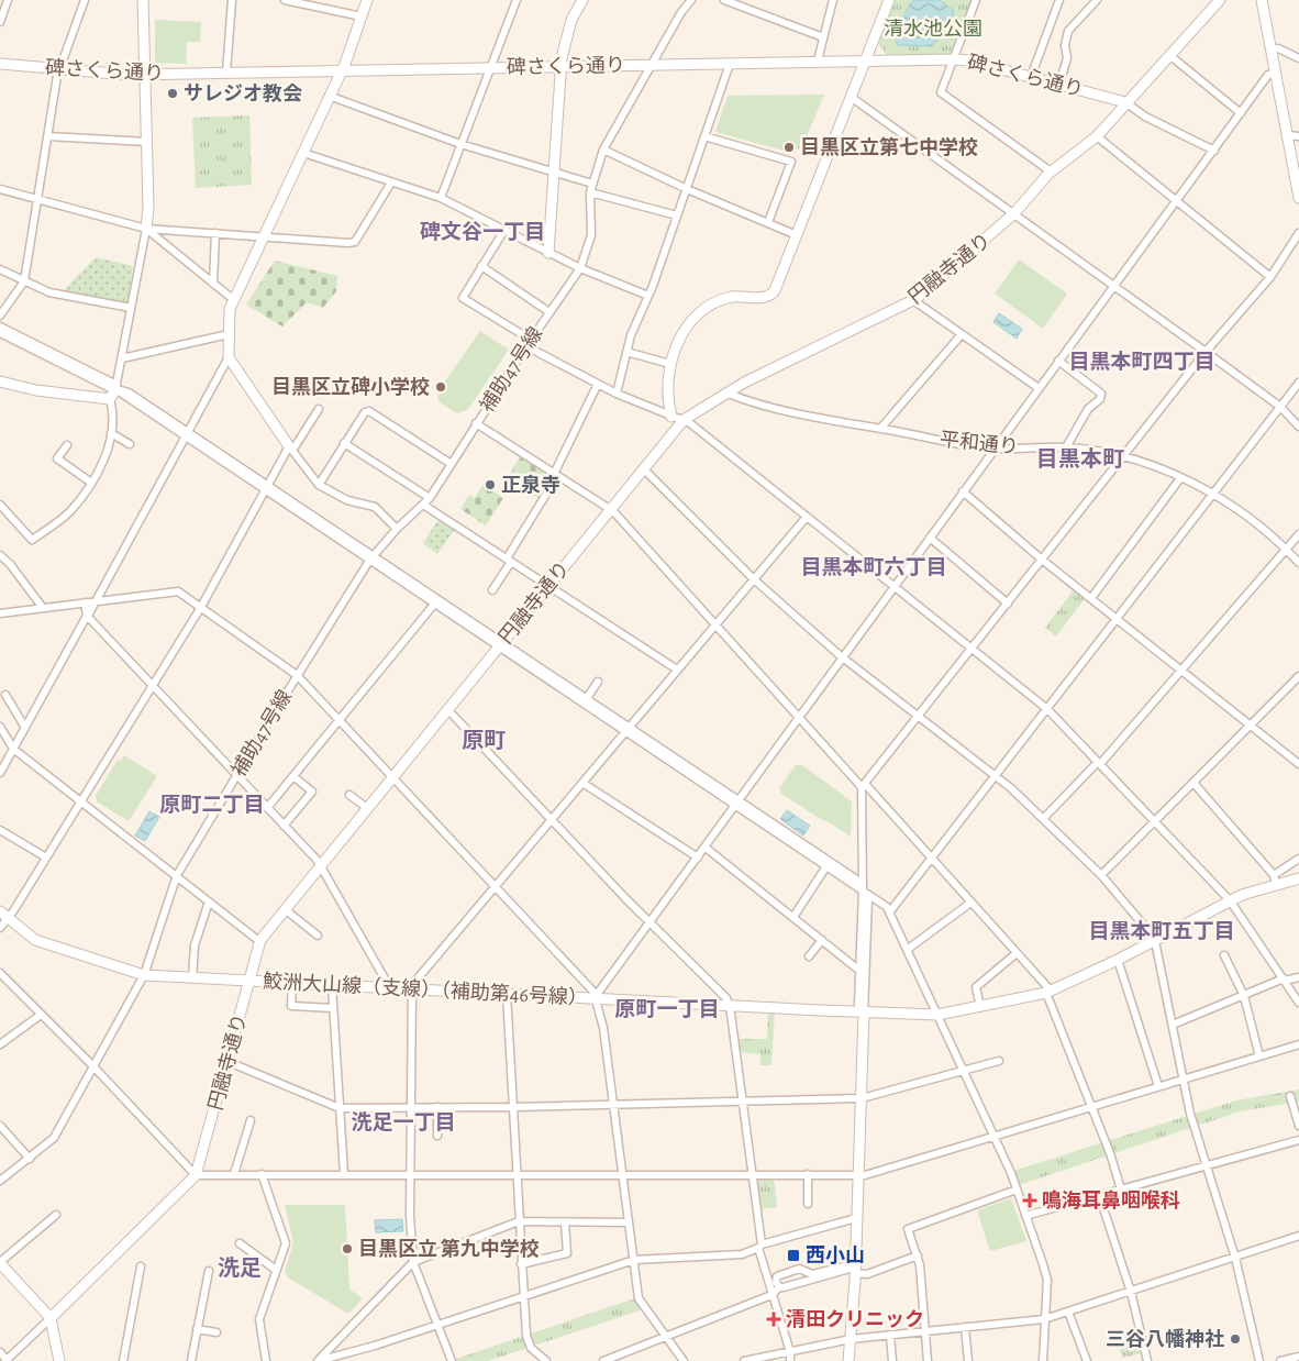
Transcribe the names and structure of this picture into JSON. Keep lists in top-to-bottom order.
{
  "streets": {
    "street": [
      "碑さくら通り",
      "円融寺通り",
      "補助47号線",
      "平和通り",
      "鮫洲大山線（支線）（補助第46号線）"
    ]
  },
  "crossings": [
    ["碑さくら通り", "円融寺通り"],
    ["碑さくら通り", "補助47号線"],
    ["円融寺通り", "平和通り"],
    ["円融寺通り", "鮫洲大山線（支線）（補助第46号線）"],
    ["補助47号線", "鮫洲大山線（支線）（補助第46号線）"]
  ],
  "districts": [
    "碑文谷一丁目",
    "目黒本町四丁目",
    "目黒本町",
    "目黒本町六丁目",
    "原町",
    "原町二丁目",
    "目黒本町五丁目",
    "原町一丁目",
    "洗足一丁目",
    "洗足"
  ],
  "parks": ["清水池公園"],
  "places": {
    "other": [
      "サレジオ教会",
      "目黒区立第七中学校",
      "目黒区立碑小学校",
      "正泉寺",
      "目黒区立 第九中学校",
      "三谷八幡神社"
    ],
    "health": ["鳴海耳鼻咽喉科", "清田クリニック"],
    "transit": ["西小山"]
  }
}
